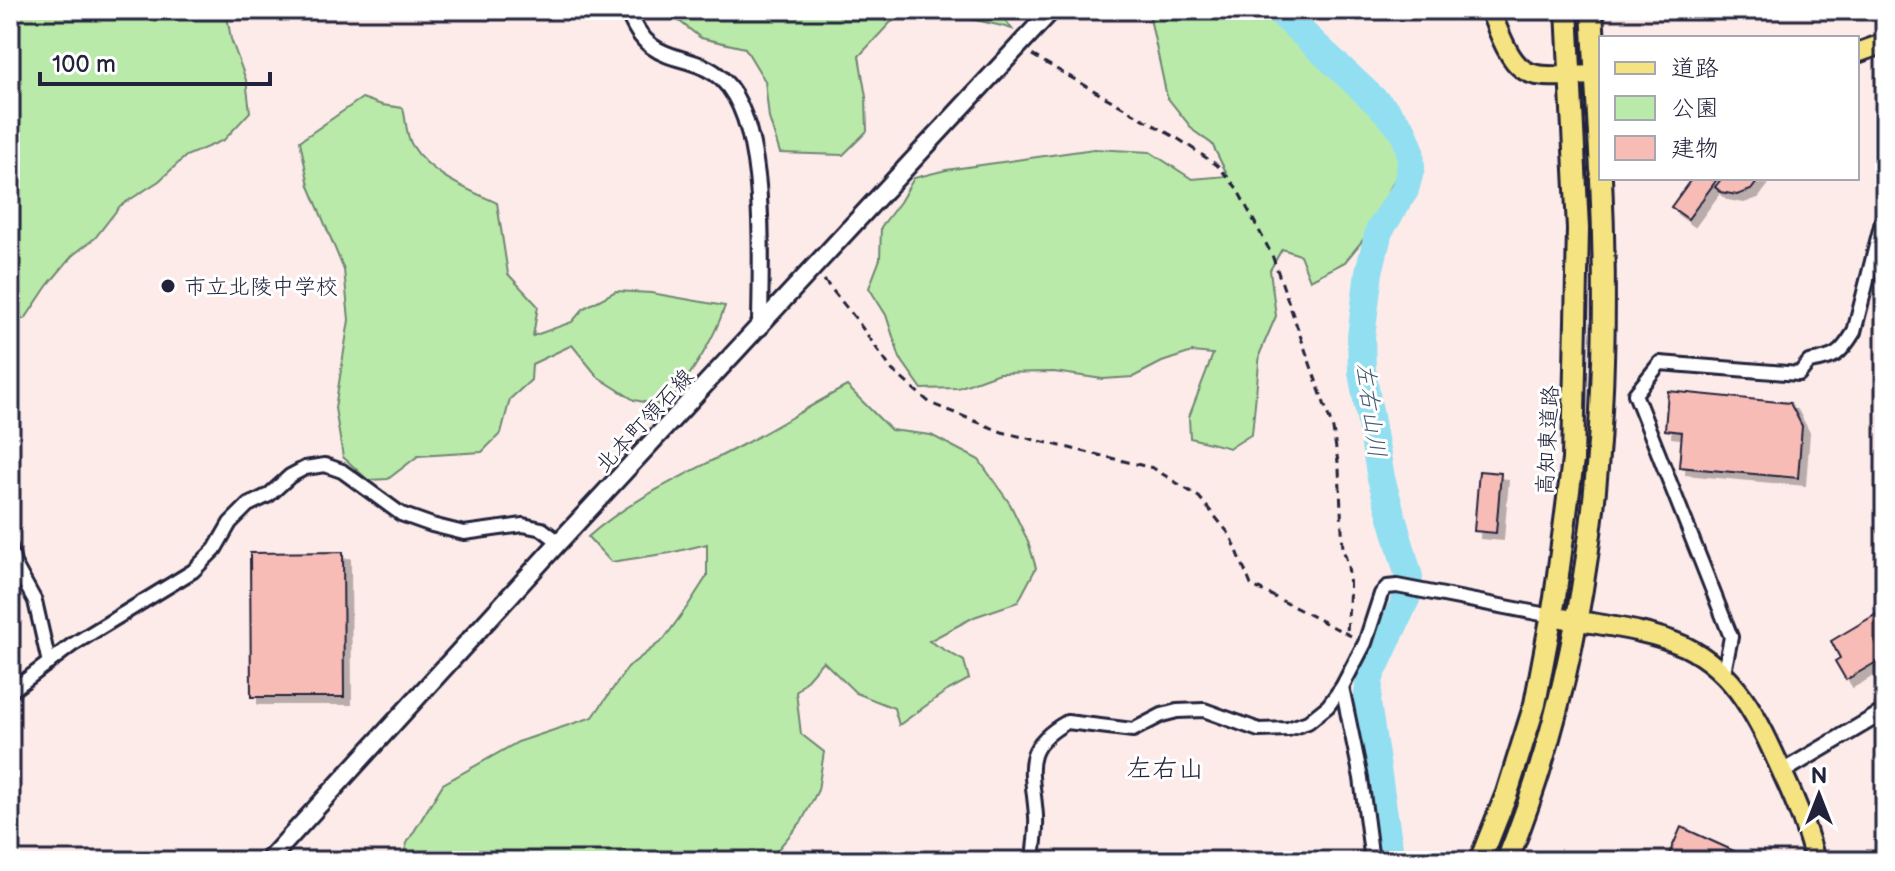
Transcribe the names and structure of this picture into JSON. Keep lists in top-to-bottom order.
{
  "streets": {
    "highway": ["高知東道路"],
    "main road": ["北本町領石線"]
  },
  "districts": ["左右山"],
  "water": ["左右山川"],
  "places": ["市立北陵中学校"],
  "legend": ["道路", "公園", "建物"],
  "scale_bar": "100 m",
  "north": "top"
}
